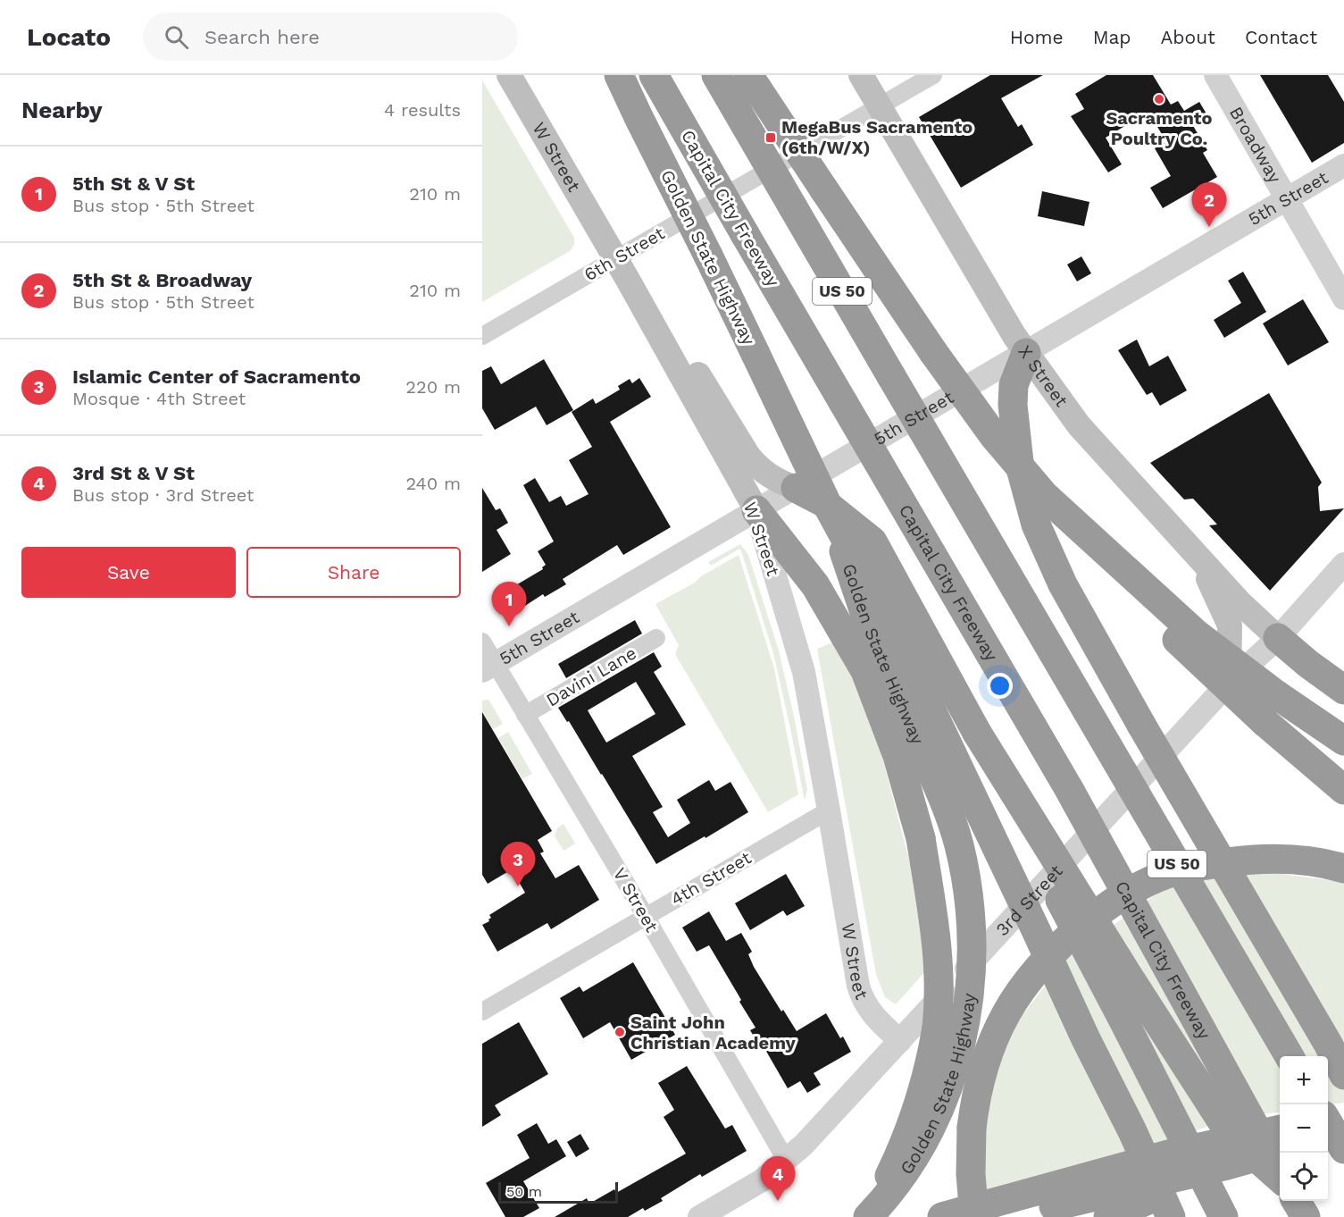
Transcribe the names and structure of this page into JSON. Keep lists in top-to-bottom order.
{
  "streets": {
    "highway": ["Capital City Freeway", "Golden State Highway", "US 50"],
    "main road": ["W Street", "X Street"],
    "street": [
      "Broadway",
      "5th Street",
      "6th Street",
      "Davini Lane",
      "4th Street",
      "V Street",
      "3rd Street"
    ]
  },
  "crossings": [
    ["Broadway", "5th Street"],
    ["W Street", "5th Street"],
    ["W Street", "6th Street"],
    ["W Street", "4th Street"],
    ["W Street", "3rd Street"],
    ["5th Street", "X Street"],
    ["5th Street", "V Street"],
    ["6th Street", "X Street"],
    ["X Street", "3rd Street"],
    ["Davini Lane", "V Street"],
    ["4th Street", "V Street"],
    ["V Street", "3rd Street"]
  ],
  "places": {
    "other": ["Sacramento Poultry Co.", "Saint John Christian Academy"],
    "transit": ["MegaBus Sacramento (6th/W/X)"]
  },
  "scale_bar": "50 m",
  "page": {
    "header": "Locato",
    "search": "Search here",
    "nav": [
      "Home",
      "Map",
      "About",
      "Contact"
    ],
    "heading": ["Nearby", "4 results"],
    "list": [
      {
        "mark": "1",
        "name": "5th St & V St",
        "note": "Bus stop · 5th Street",
        "value": "210 m"
      },
      {
        "mark": "2",
        "name": "5th St & Broadway",
        "note": "Bus stop · 5th Street",
        "value": "210 m"
      },
      {
        "mark": "3",
        "name": "Islamic Center of Sacramento",
        "note": "Mosque · 4th Street",
        "value": "220 m"
      },
      {
        "mark": "4",
        "name": "3rd St & V St",
        "note": "Bus stop · 3rd Street",
        "value": "240 m"
      }
    ],
    "pins": [
      "2",
      "1",
      "3",
      "4"
    ],
    "buttons": ["Save", "Share"],
    "map_buttons": ["+", "−"],
    "scale": "50 m"
  }
}
